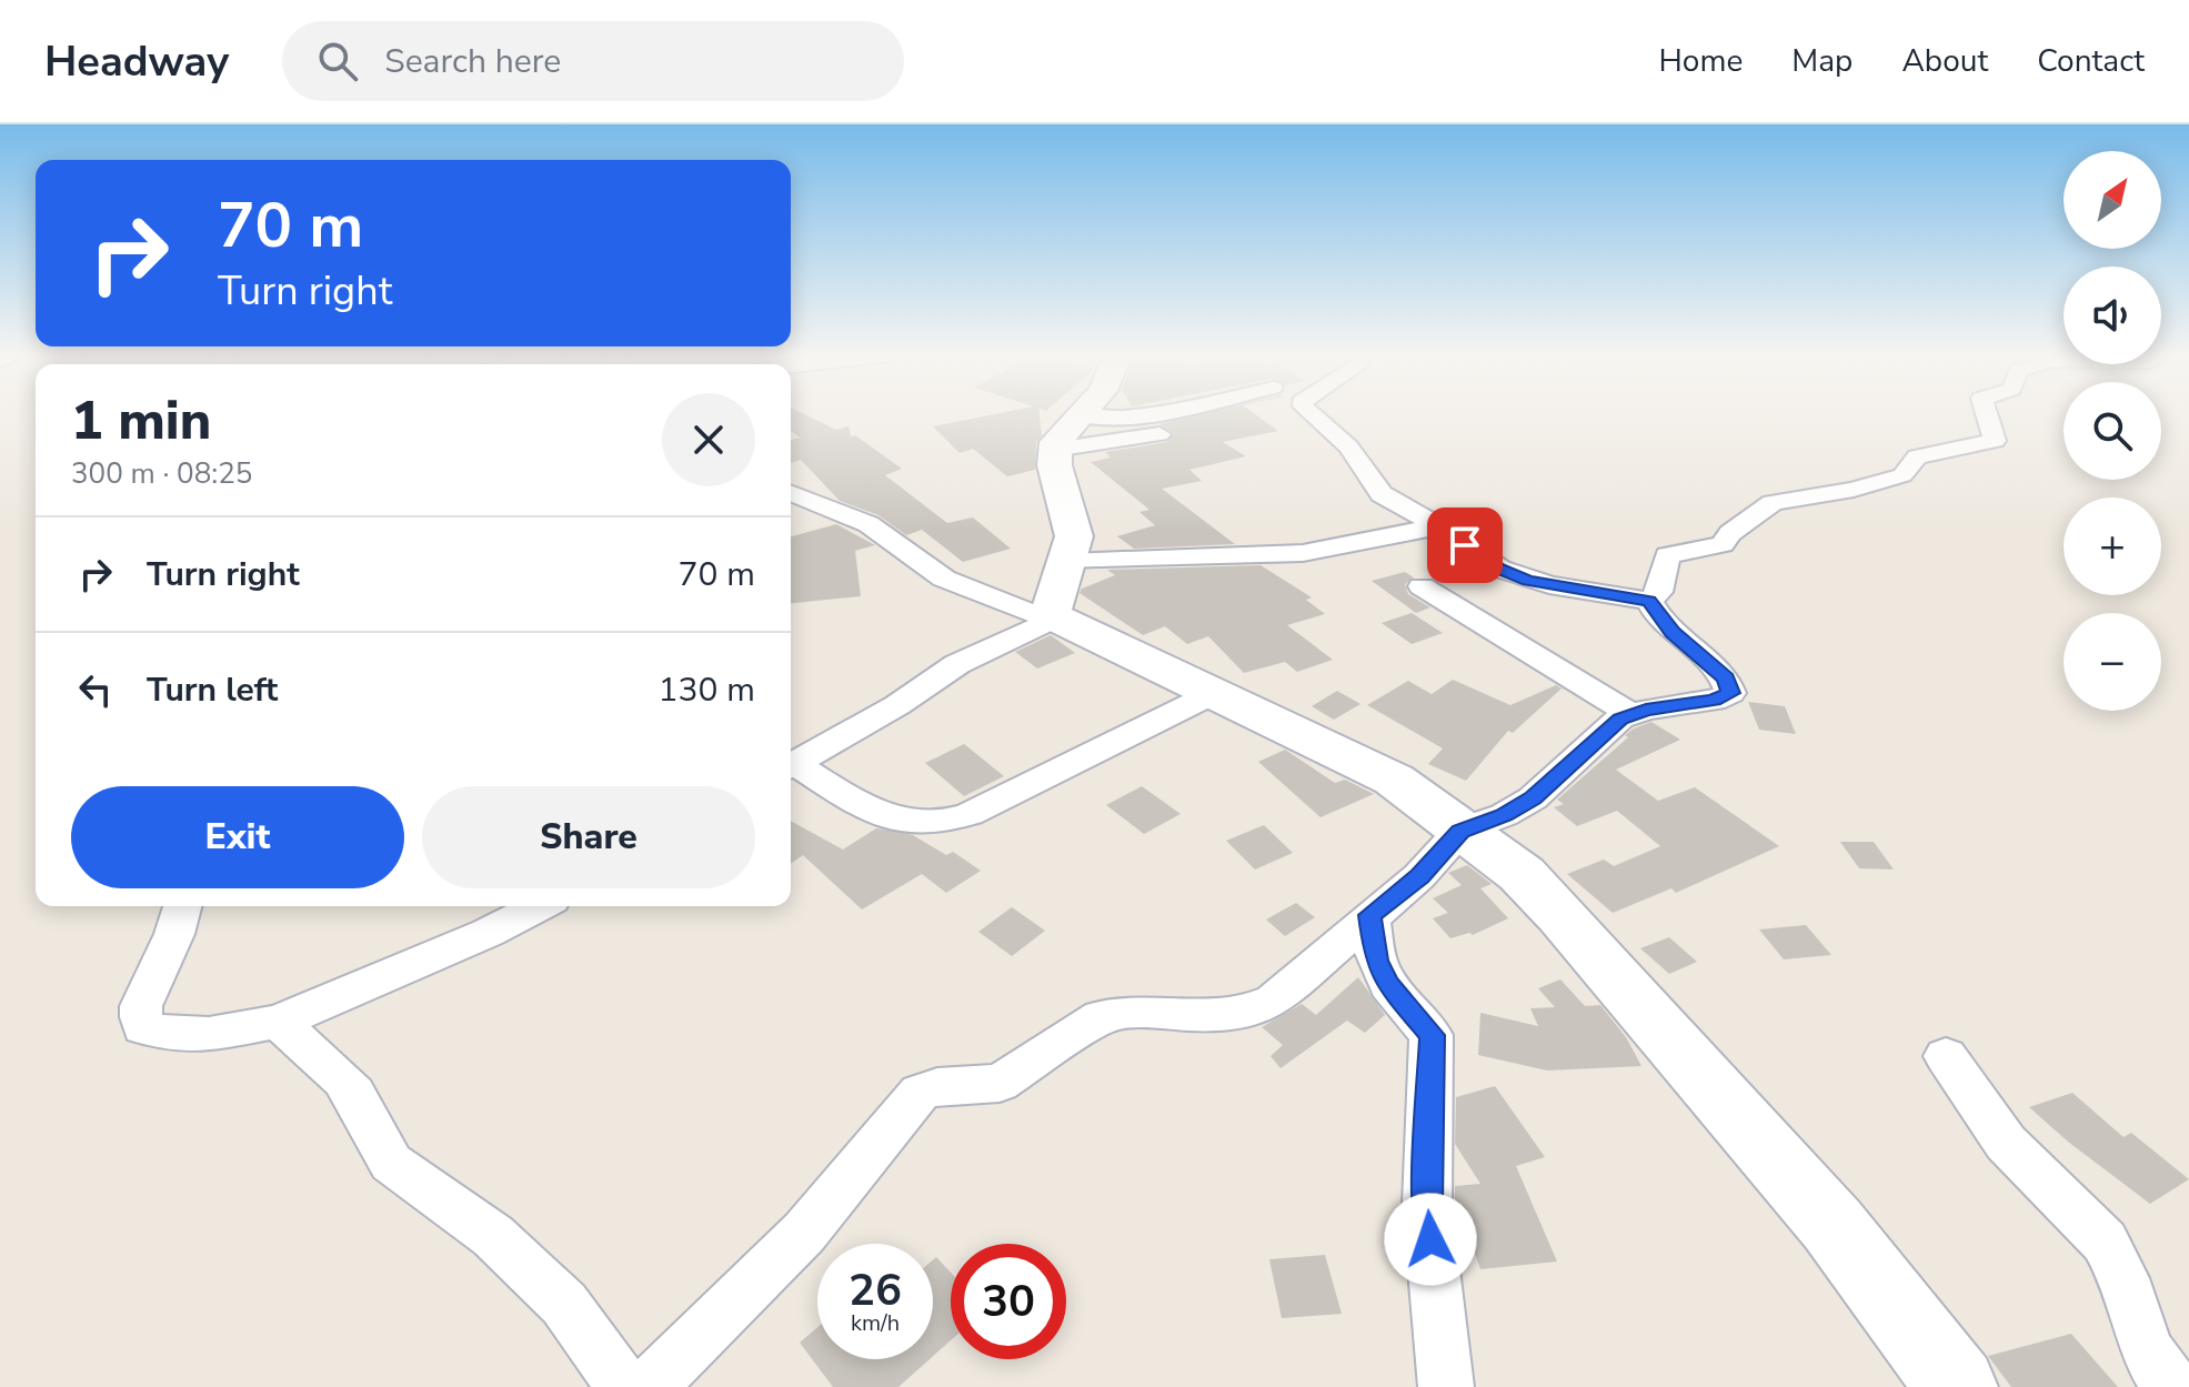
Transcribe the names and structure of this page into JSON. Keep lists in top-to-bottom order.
{
  "north": "top right",
  "page": {
    "header": "Headway",
    "search": "Search here",
    "nav": [
      "Home",
      "Map",
      "About",
      "Contact"
    ],
    "map_buttons": ["+", "−"],
    "turn": ["70 m", "Turn right"],
    "heading": ["1 min", "300 m · 08:25"],
    "list": [
      {
        "name": "Turn right",
        "value": "70 m"
      },
      {
        "name": "Turn left",
        "value": "130 m"
      }
    ],
    "buttons": ["Exit", "Share"],
    "speed": "26 km/h",
    "limit": "30"
  }
}
